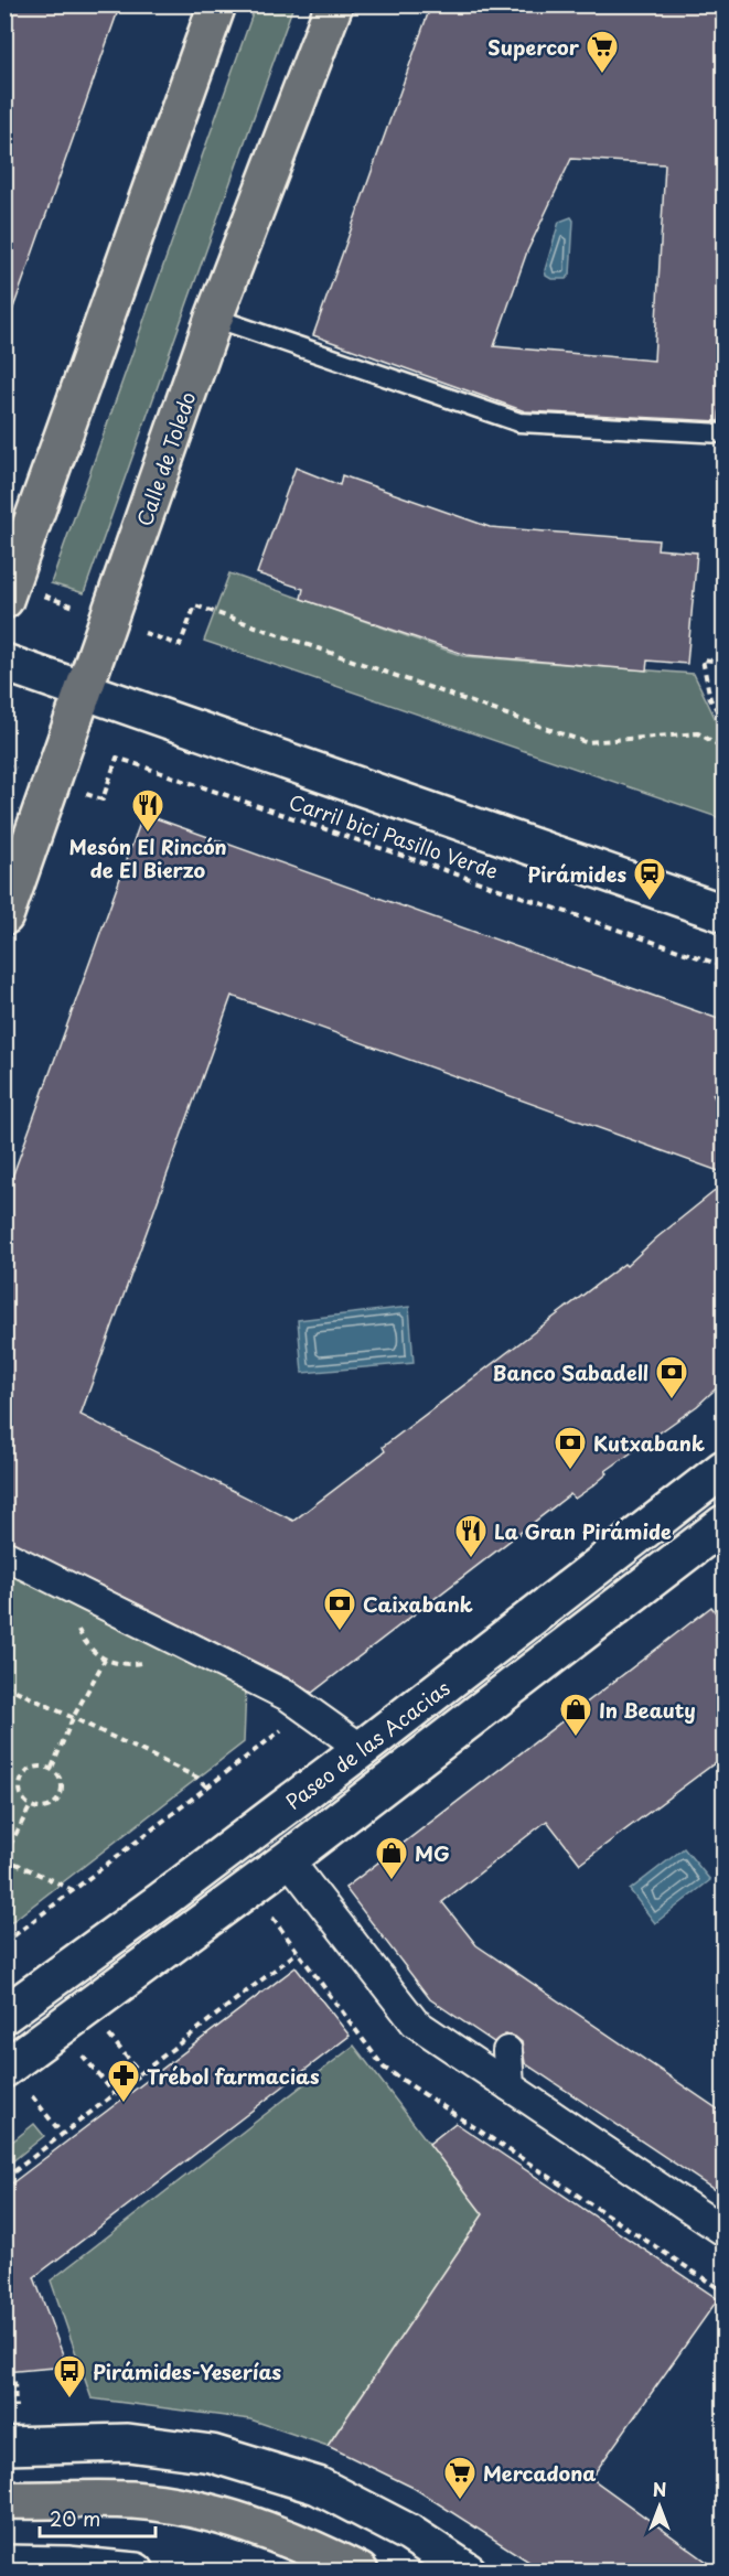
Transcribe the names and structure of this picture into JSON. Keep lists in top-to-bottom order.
{
  "streets": {
    "main road": ["Calle de Toledo", "Paseo de las Acacias"],
    "path": ["Carril bici Pasillo Verde"]
  },
  "places": {
    "supermarket": ["Supercor", "Mercadona"],
    "restaurant": ["Mesón El Rincón de El Bierzo", "La Gran Pirámide"],
    "station": ["Pirámides"],
    "bank": ["Banco Sabadell", "Kutxabank", "Caixabank"],
    "shop": ["In Beauty", "MG"],
    "pharmacy": ["Trébol farmacias"],
    "bus stop": ["Pirámides-Yeserías"]
  },
  "scale_bar": "20 m",
  "north": "top"
}
